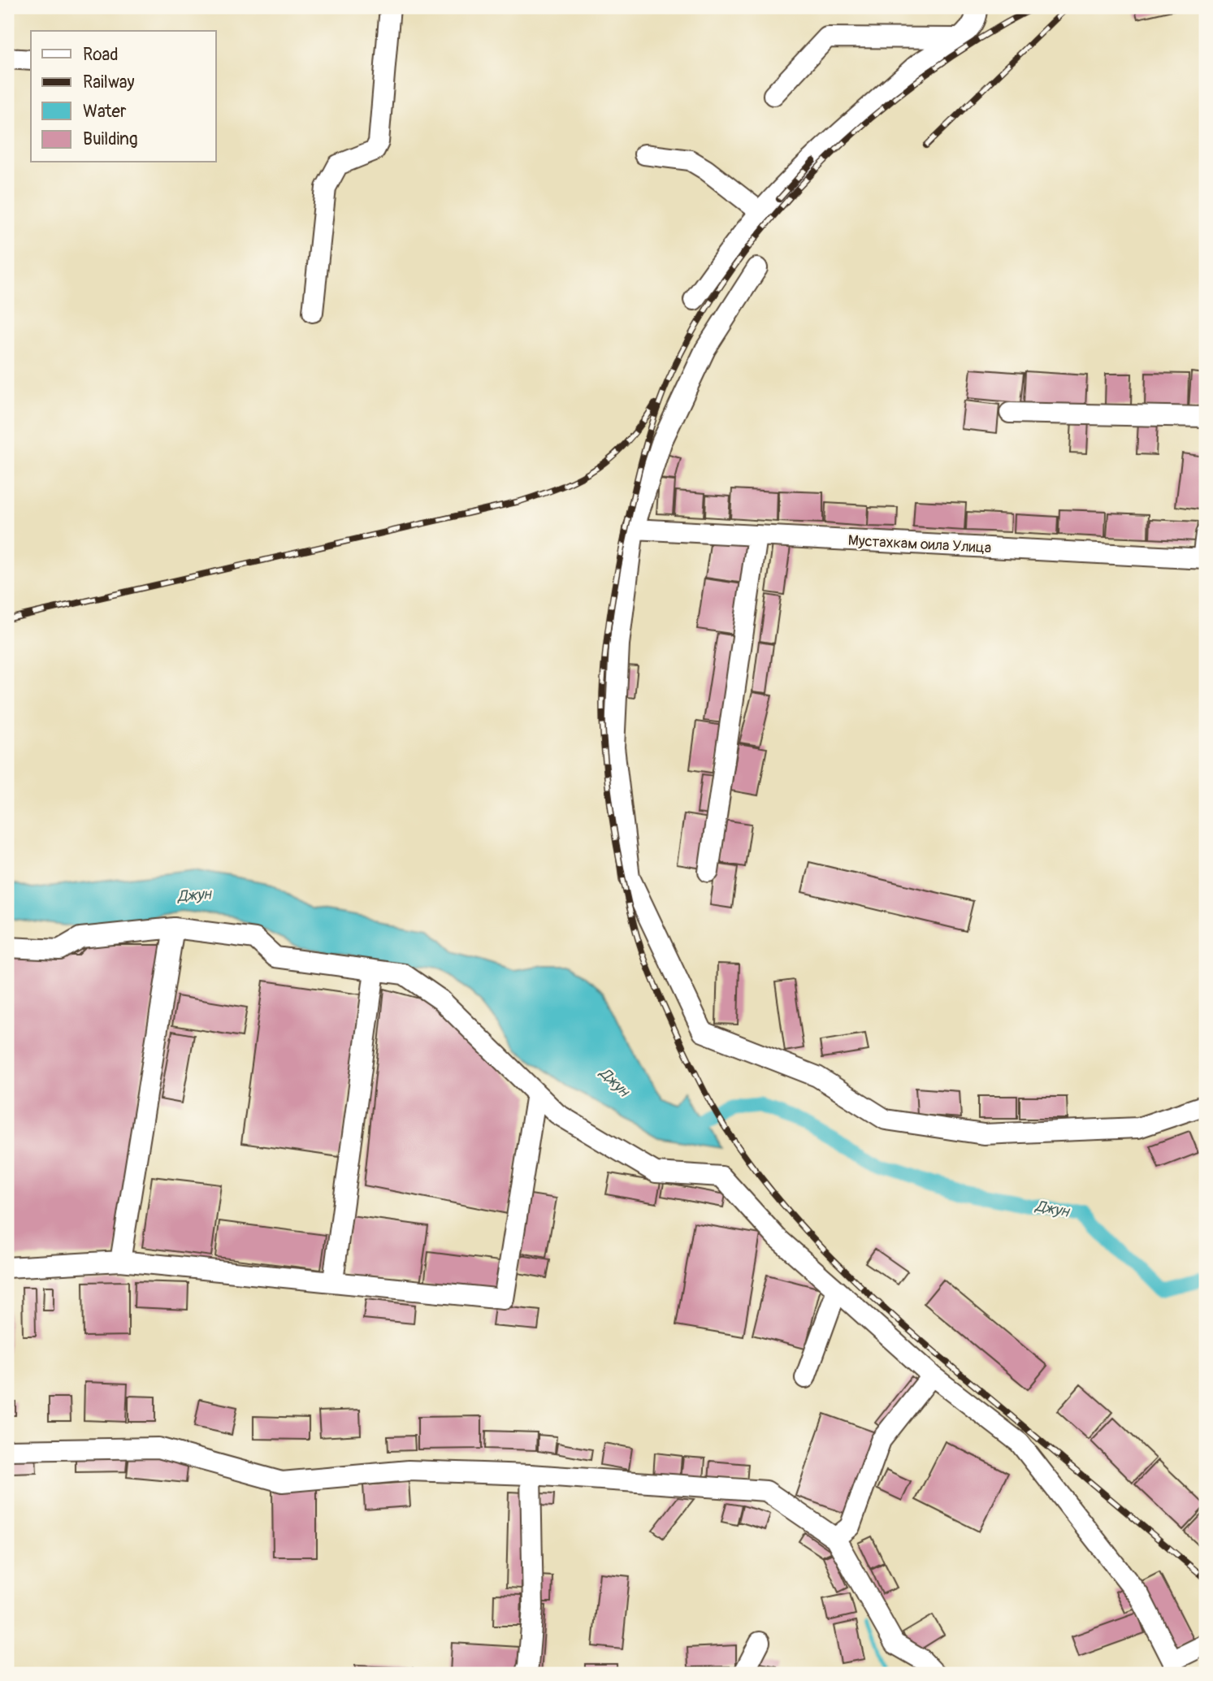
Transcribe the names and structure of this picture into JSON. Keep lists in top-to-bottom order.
{
  "streets": {
    "street": ["Мустахкам оила Улица"]
  },
  "water": ["Джун"],
  "legend": [
    "Road",
    "Railway",
    "Water",
    "Building"
  ]
}
